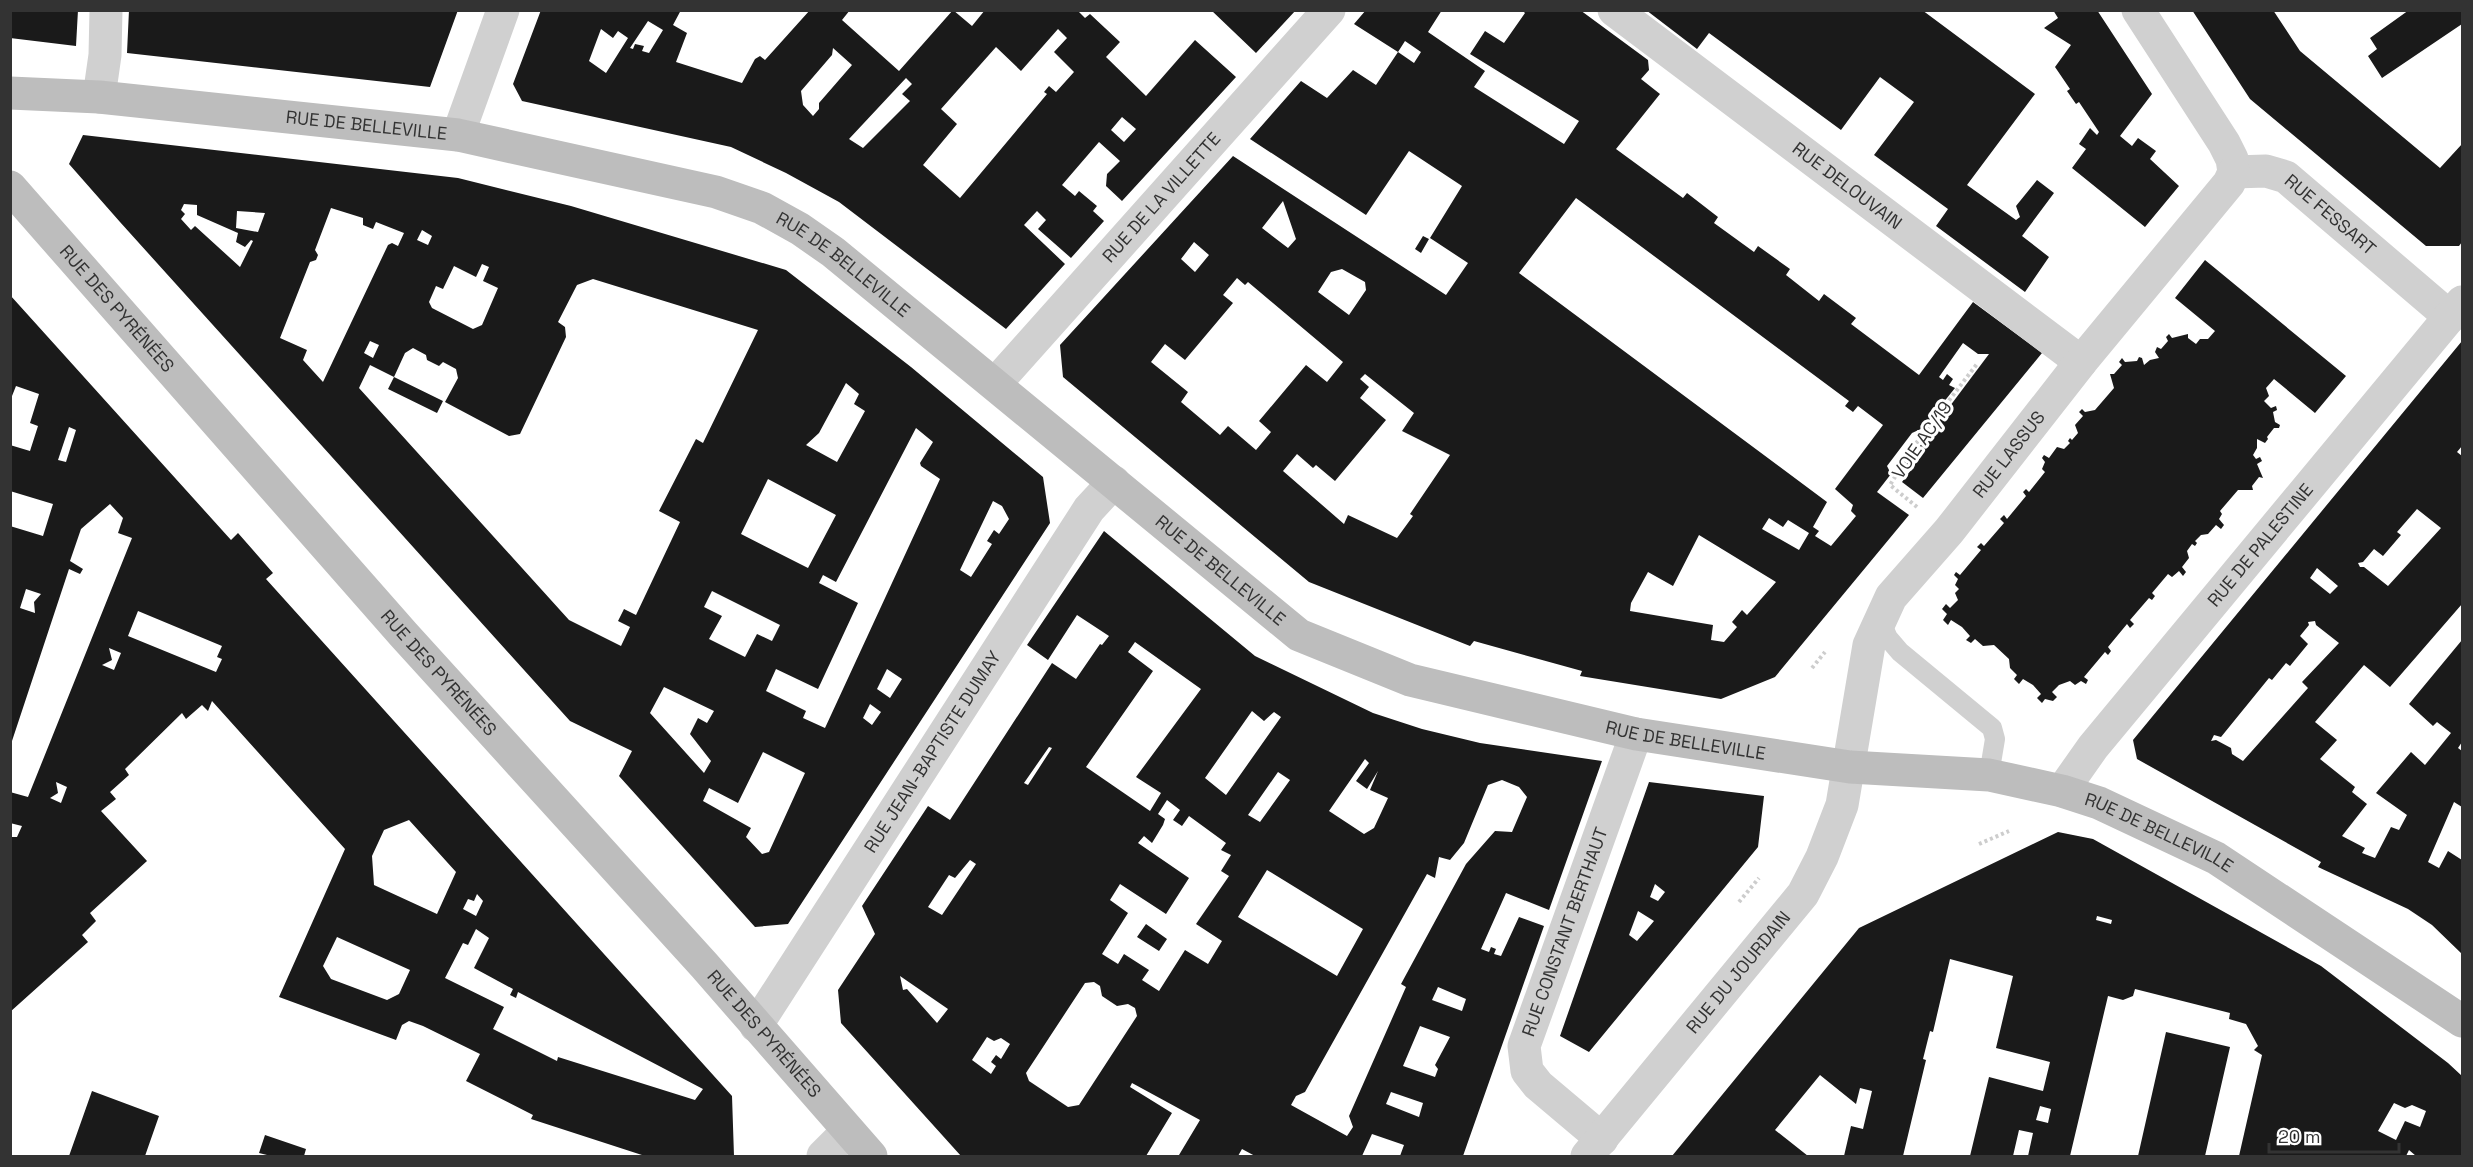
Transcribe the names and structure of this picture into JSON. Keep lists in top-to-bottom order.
{
  "streets": {
    "main road": ["RUE DE BELLEVILLE", "RUE DES PYRÉNÉES"],
    "street": [
      "RUE DELOUVAIN",
      "RUE DE LA VILLETTE",
      "RUE FESSART",
      "RUE LASSUS",
      "RUE DE PALESTINE",
      "RUE JEAN-BAPTISTE DUMAY",
      "RUE CONSTANT BERTHAUT",
      "RUE DU JOURDAIN"
    ],
    "path": ["VOIE AC/19"]
  },
  "crossings": [
    ["RUE DE BELLEVILLE", "RUE DE LA VILLETTE"],
    ["RUE DE BELLEVILLE", "RUE LASSUS"],
    ["RUE DE BELLEVILLE", "RUE DE PALESTINE"],
    ["RUE DE BELLEVILLE", "RUE JEAN-BAPTISTE DUMAY"],
    ["RUE DE BELLEVILLE", "RUE CONSTANT BERTHAUT"],
    ["RUE DE BELLEVILLE", "RUE DU JOURDAIN"],
    ["RUE DELOUVAIN", "RUE LASSUS"],
    ["RUE FESSART", "RUE LASSUS"],
    ["RUE FESSART", "RUE DE PALESTINE"],
    ["RUE DES PYRÉNÉES", "RUE JEAN-BAPTISTE DUMAY"],
    ["VOIE AC/19", "RUE LASSUS"],
    ["RUE LASSUS", "RUE DU JOURDAIN"],
    ["RUE CONSTANT BERTHAUT", "RUE DU JOURDAIN"]
  ],
  "scale_bar": "20 m"
}
